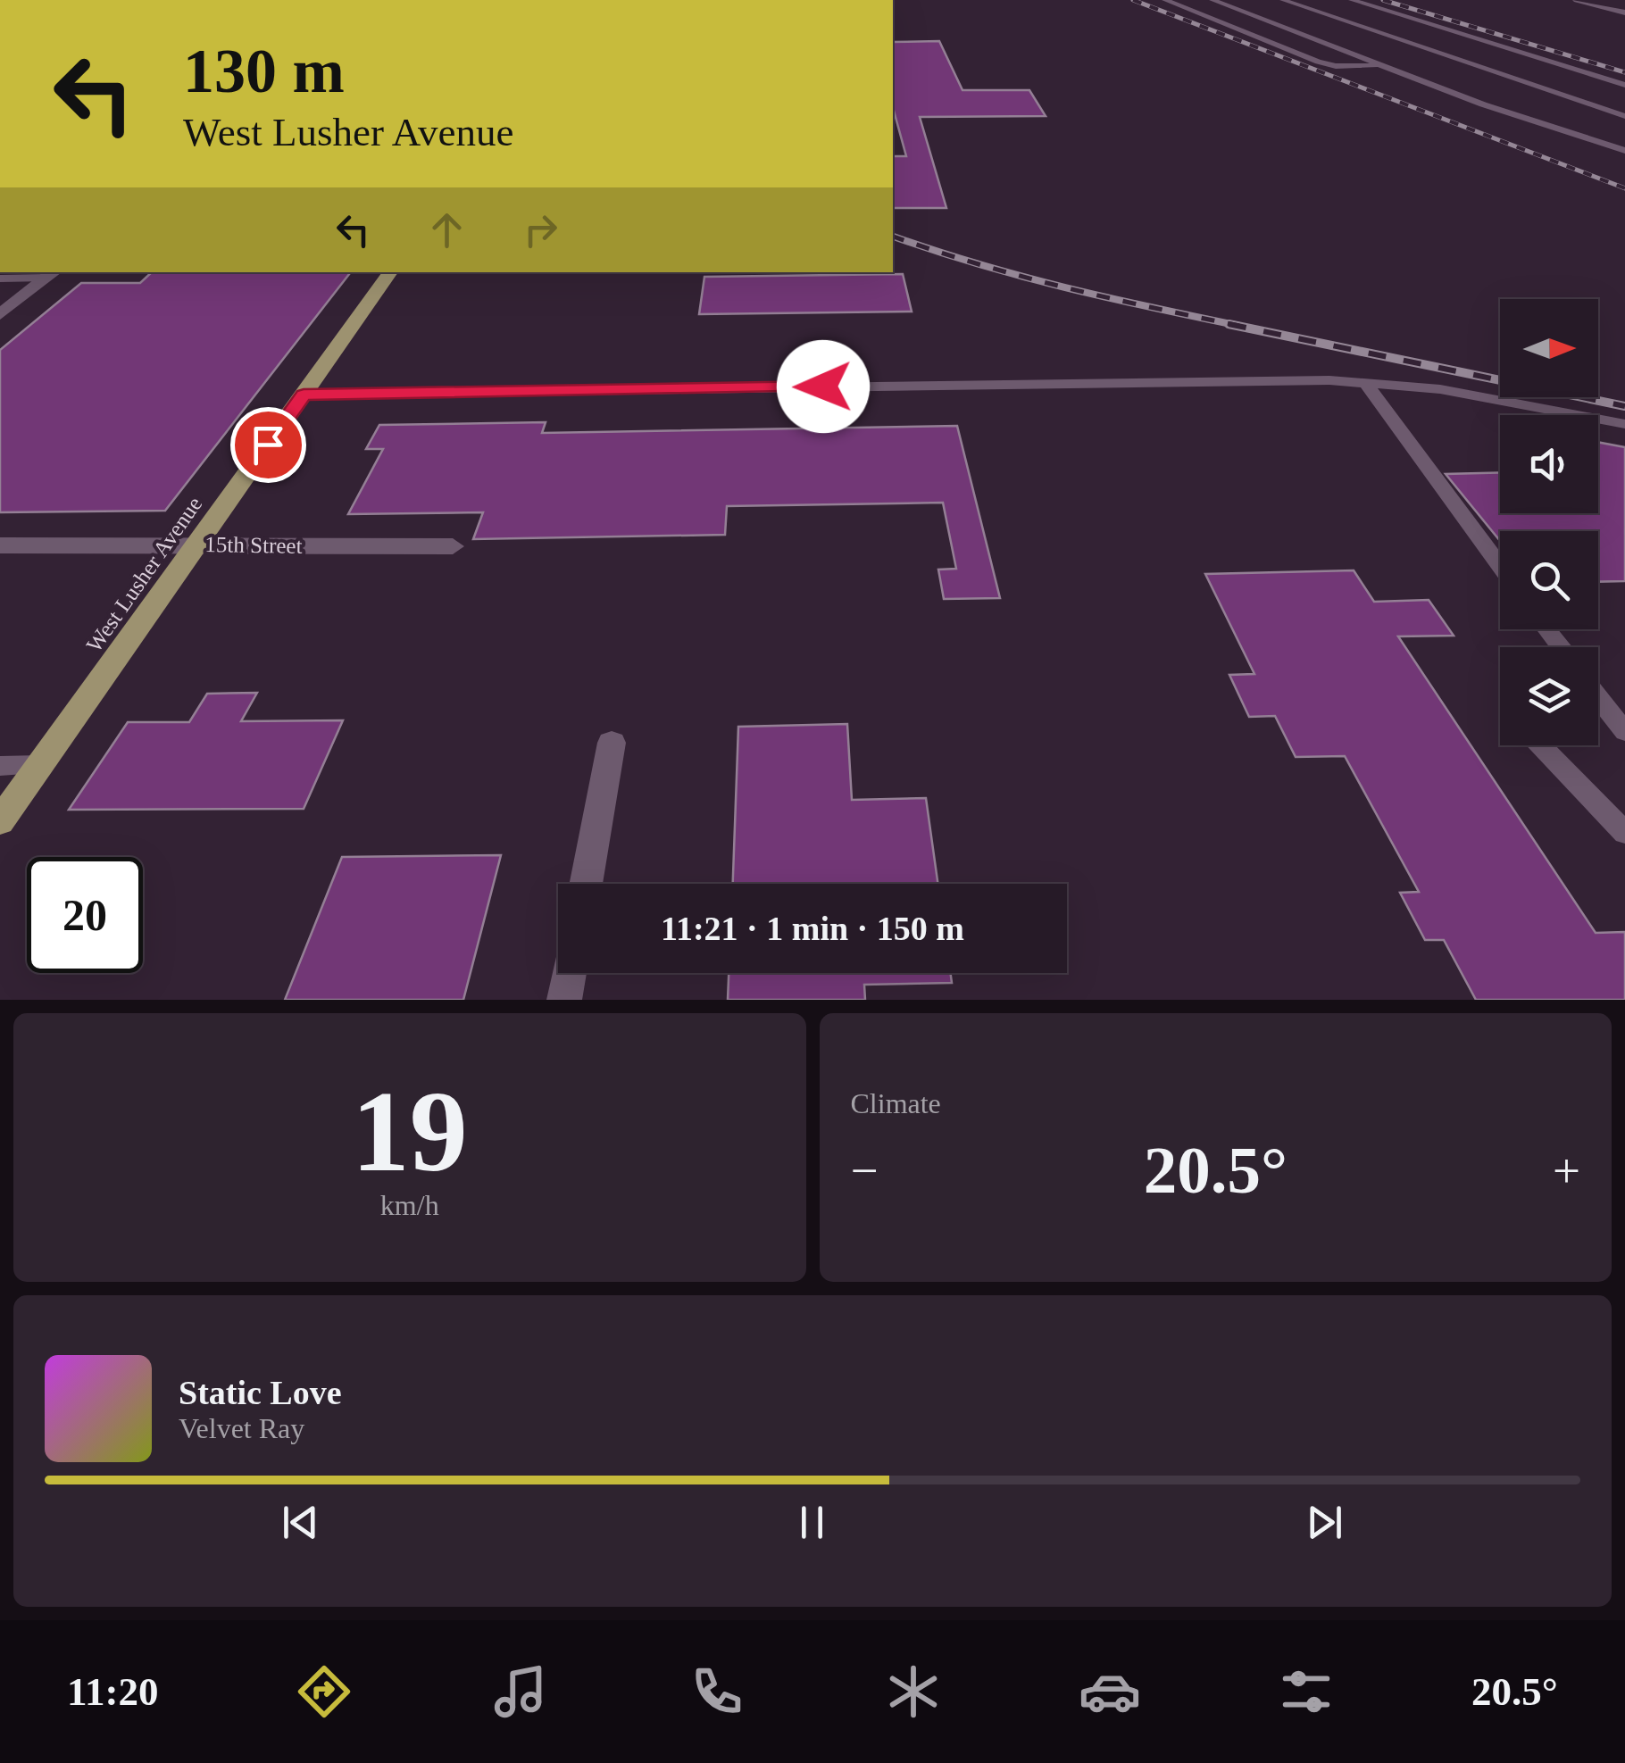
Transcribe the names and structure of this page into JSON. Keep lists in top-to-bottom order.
{
  "streets": {
    "main road": ["West Lusher Avenue"],
    "street": ["15th Street"]
  },
  "crossings": [
    ["15th Street", "West Lusher Avenue"]
  ],
  "north": "right",
  "page": {
    "turn": ["130 m", "West Lusher Avenue"],
    "limit": "20",
    "trip": "11:21 · 1 min · 150 m",
    "tile": [
      ["19", "km/h"],
      "Climate"
    ],
    "heat": ["−", "20.5°", "+"],
    "song": ["Static Love", "Velvet Ray"],
    "tabs": ["11:20", "20.5°"]
  }
}
